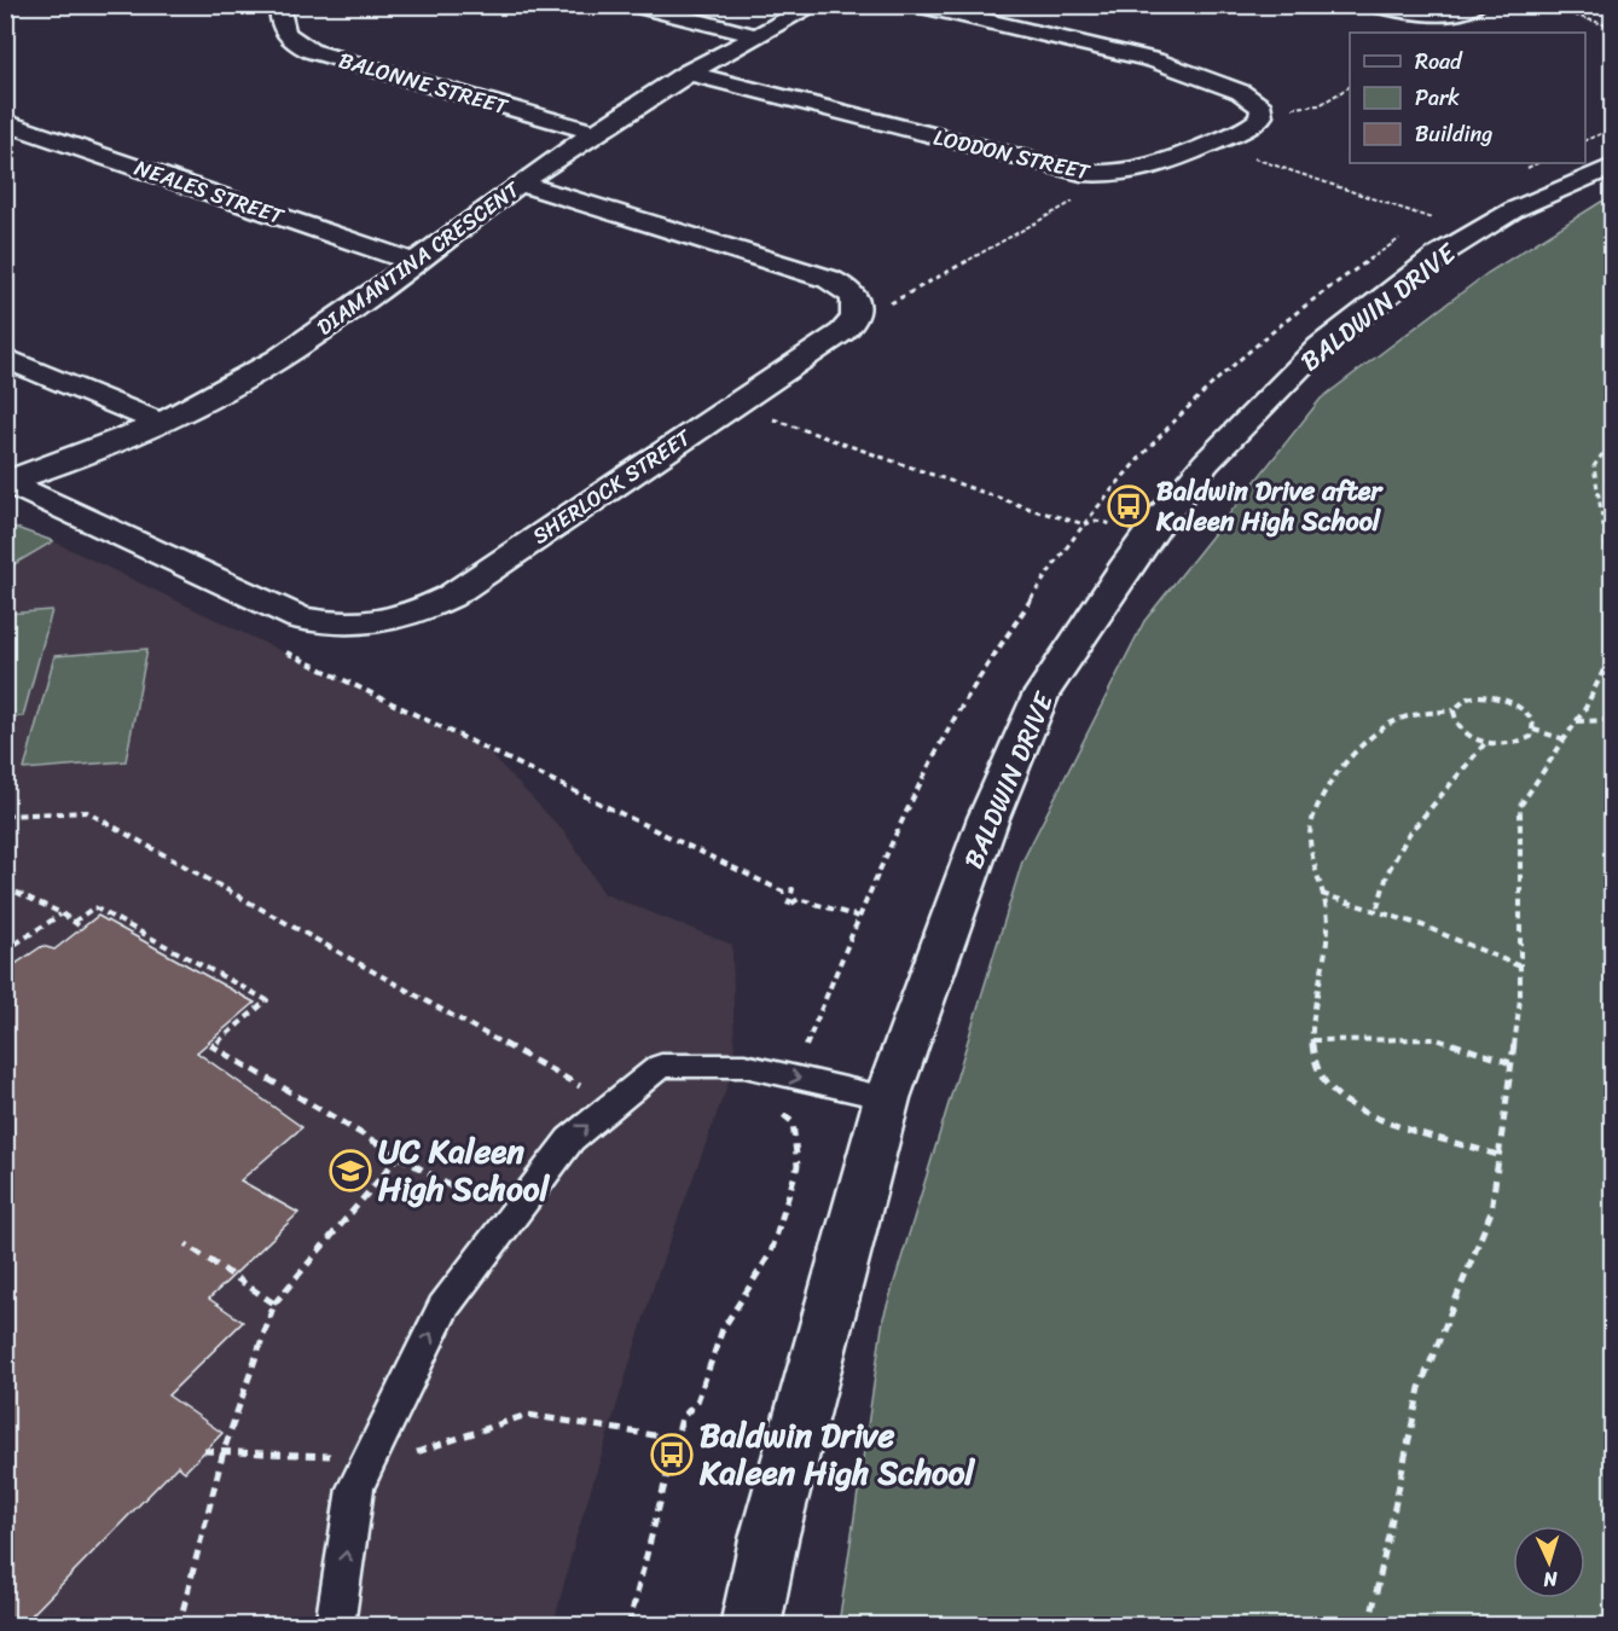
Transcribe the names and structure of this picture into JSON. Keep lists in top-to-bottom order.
{
  "streets": {
    "street": [
      "BALONNE STREET",
      "LODDON STREET",
      "NEALES STREET",
      "DIAMANTINA CRESCENT",
      "BALDWIN DRIVE",
      "SHERLOCK STREET"
    ]
  },
  "crossings": [
    ["BALONNE STREET", "DIAMANTINA CRESCENT"],
    ["LODDON STREET", "DIAMANTINA CRESCENT"],
    ["NEALES STREET", "DIAMANTINA CRESCENT"],
    ["DIAMANTINA CRESCENT", "SHERLOCK STREET"]
  ],
  "places": {
    "bus stop": ["Baldwin Drive after Kaleen High School", "Baldwin Drive Kaleen High School"],
    "school or university": ["UC Kaleen High School"]
  },
  "legend": ["Road", "Park", "Building"],
  "north": "bottom"
}
